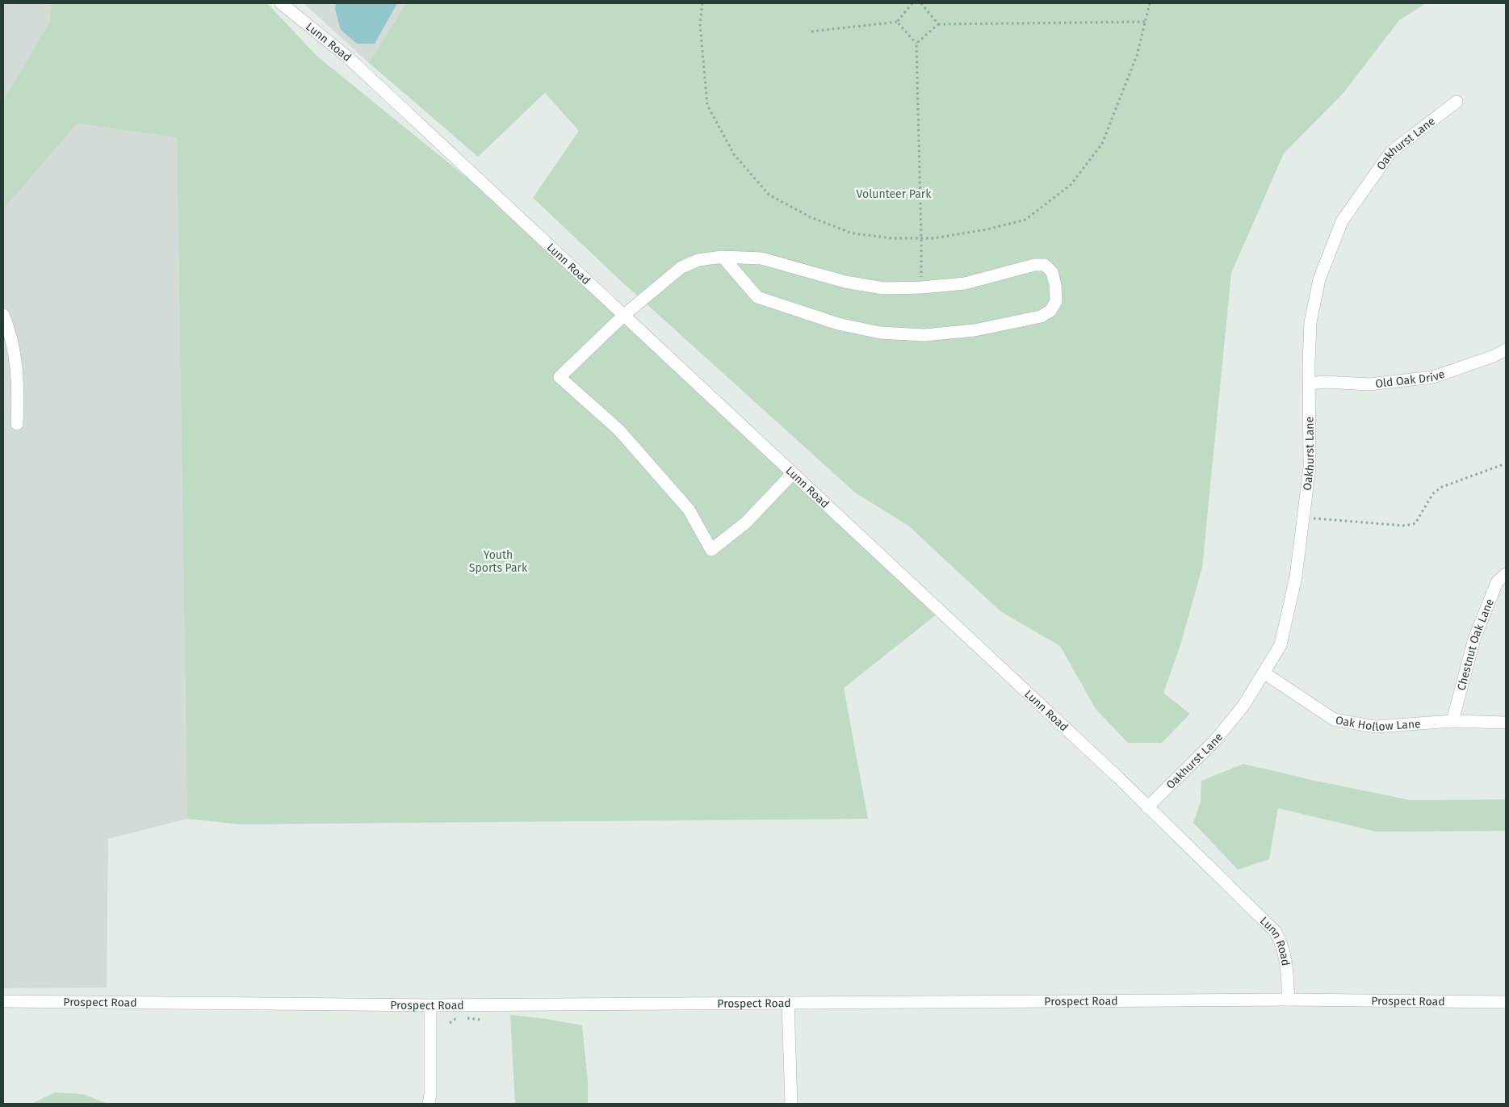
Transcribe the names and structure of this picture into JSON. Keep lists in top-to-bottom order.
{
  "streets": {
    "street": [
      "Lunn Road",
      "Oakhurst Lane",
      "Old Oak Drive",
      "Chestnut Oak Lane",
      "Oak Hollow Lane",
      "Prospect Road"
    ]
  },
  "crossings": [
    ["Lunn Road", "Oakhurst Lane"],
    ["Lunn Road", "Prospect Road"],
    ["Oakhurst Lane", "Old Oak Drive"],
    ["Oakhurst Lane", "Oak Hollow Lane"],
    ["Chestnut Oak Lane", "Oak Hollow Lane"]
  ],
  "parks": ["Volunteer Park", "Youth Sports Park"]
}
